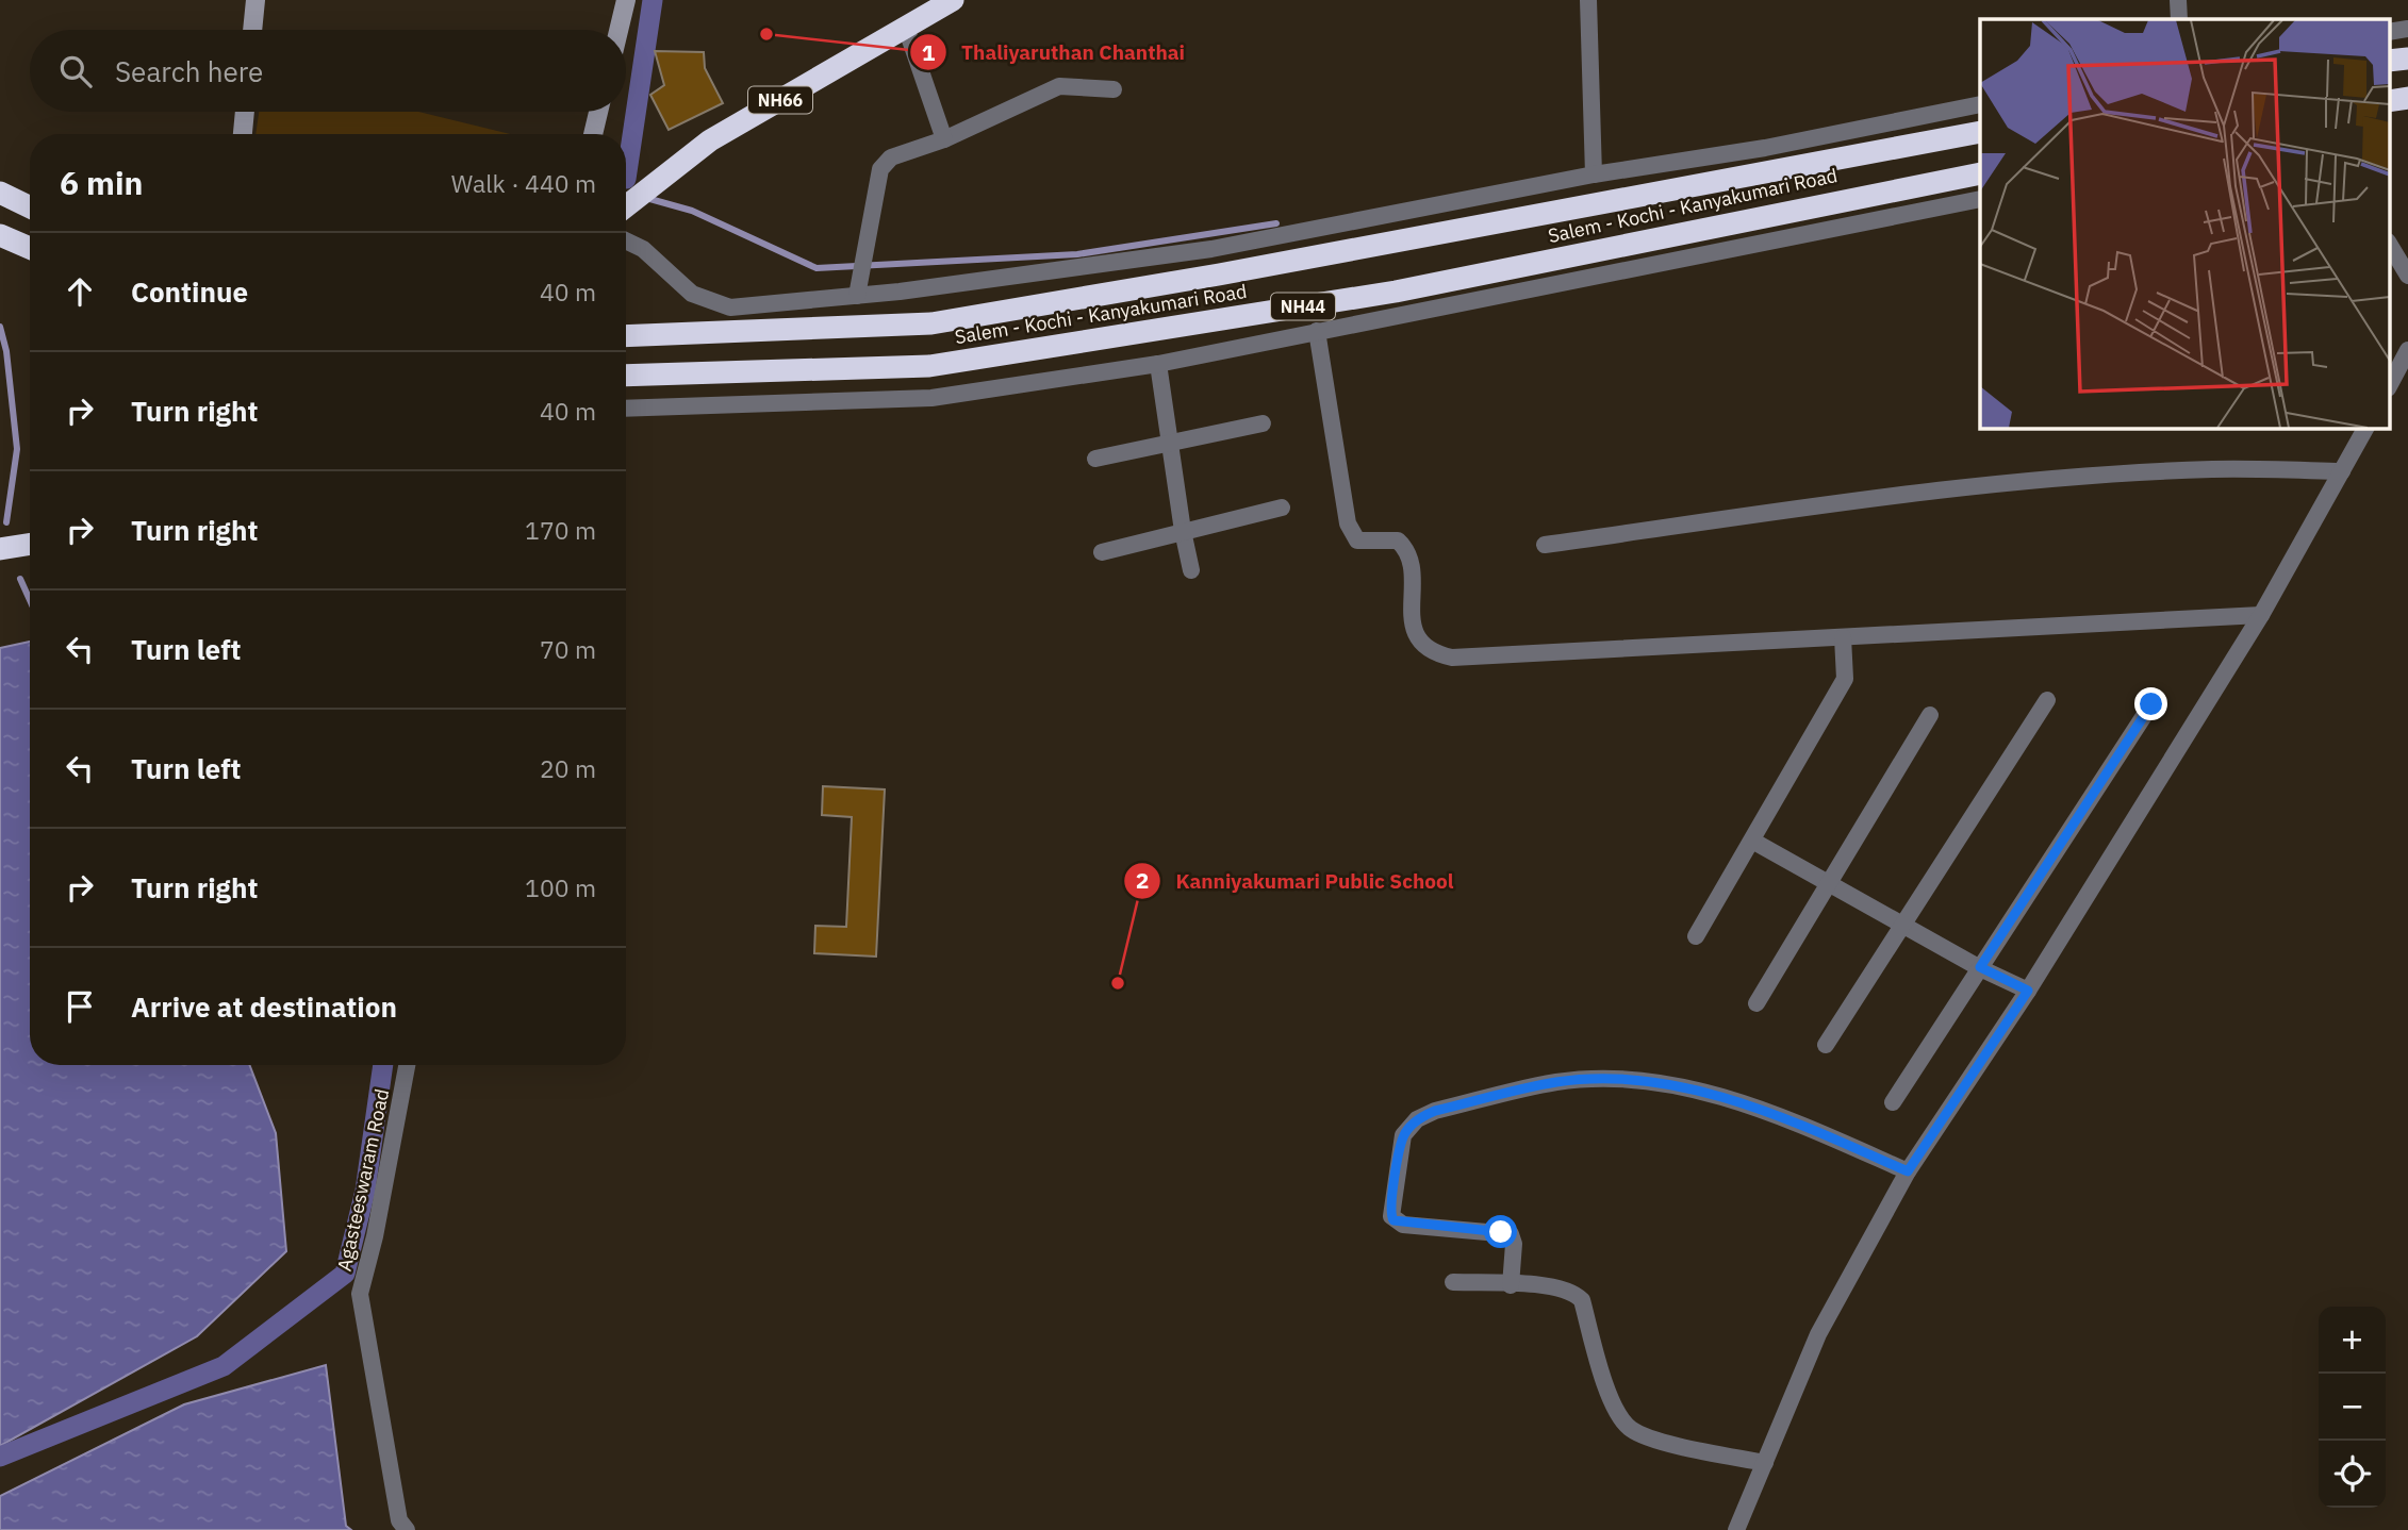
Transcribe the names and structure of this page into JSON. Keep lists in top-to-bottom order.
{
  "streets": {
    "highway": ["NH66", "Salem - Kochi - Kanyakumari Road", "NH44"],
    "street": ["Agasteeswaram Road"]
  },
  "places": ["Thaliyaruthan Chanthai", "Kanniyakumari Public School"],
  "page": {
    "search": "Search here",
    "heading": ["6 min", "Walk · 440 m"],
    "list": [
      ["Continue", "40 m"],
      ["Turn right", "40 m"],
      ["Turn right", "170 m"],
      ["Turn left", "70 m"],
      ["Turn left", "20 m"],
      ["Turn right", "100 m"],
      "Arrive at destination"
    ],
    "map_buttons": ["+", "−"]
  }
}
